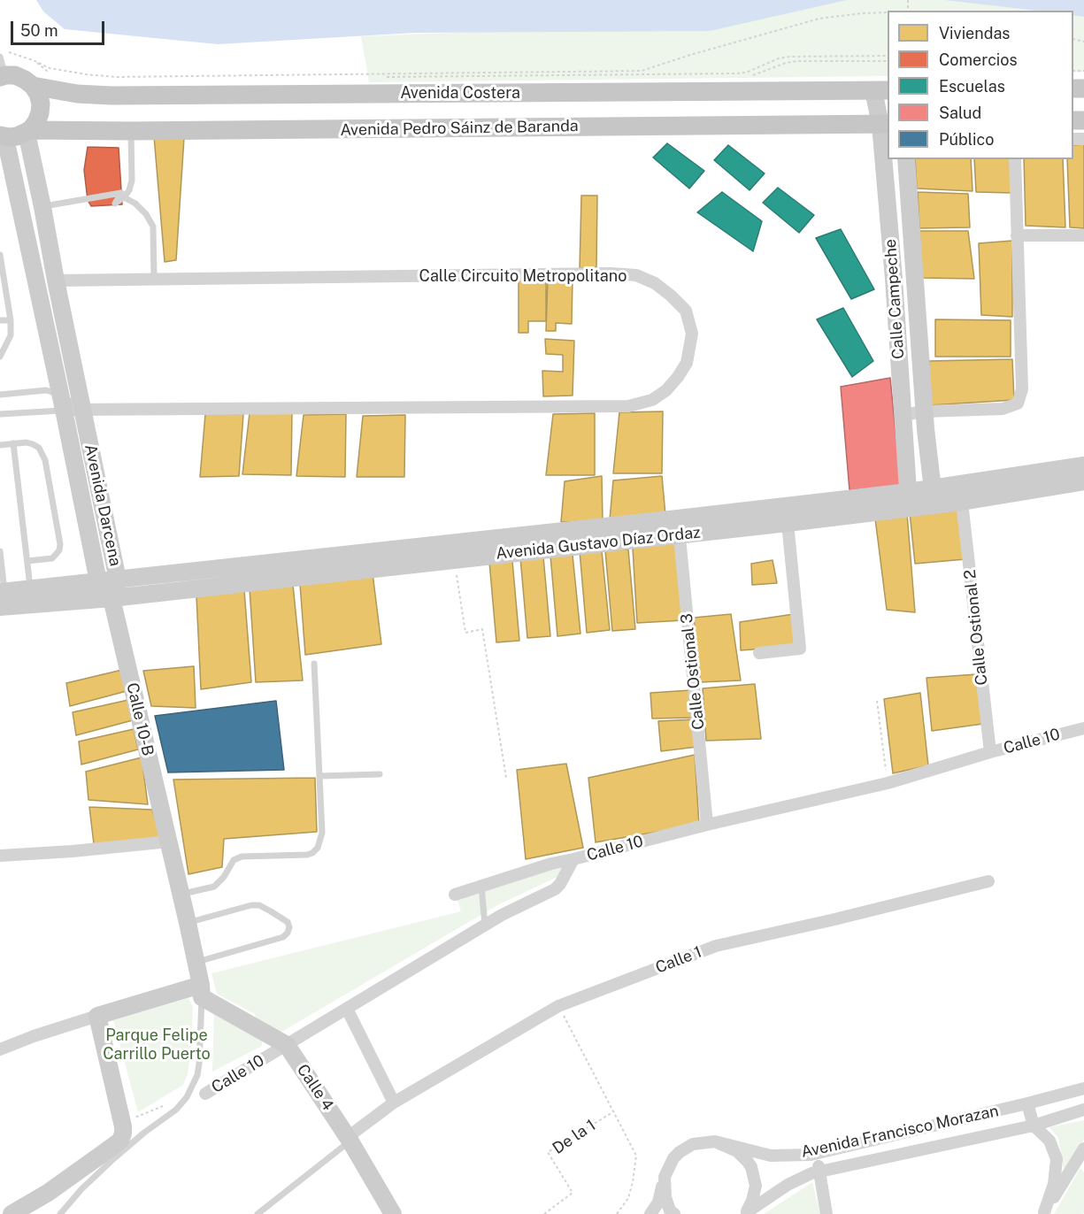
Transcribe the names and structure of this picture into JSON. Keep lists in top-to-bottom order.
{
  "streets": {
    "main road": ["Avenida Costera", "Avenida Pedro Sáinz de Baranda"],
    "street": [
      "Calle Circuito Metropolitano",
      "Calle Campeche",
      "Avenida Darcena",
      "Avenida Gustavo Díaz Ordaz",
      "Calle Ostional 2",
      "Calle Ostional 3",
      "Calle 10-B",
      "Calle 10",
      "Calle 1",
      "Calle 4",
      "Avenida Francisco Morazan"
    ],
    "path": ["De la 1"]
  },
  "crossings": [
    ["Avenida Costera", "Calle Campeche"],
    ["Avenida Pedro Sáinz de Baranda", "Calle Campeche"],
    ["Avenida Pedro Sáinz de Baranda", "Avenida Darcena"],
    ["Calle Circuito Metropolitano", "Avenida Darcena"],
    ["Calle Campeche", "Avenida Gustavo Díaz Ordaz"],
    ["Avenida Darcena", "Avenida Gustavo Díaz Ordaz"],
    ["Avenida Darcena", "Calle 10-B"],
    ["Avenida Gustavo Díaz Ordaz", "Calle Ostional 2"],
    ["Avenida Gustavo Díaz Ordaz", "Calle Ostional 3"],
    ["Avenida Gustavo Díaz Ordaz", "Calle 10-B"],
    ["Calle Ostional 2", "Calle 10"],
    ["Calle Ostional 3", "Calle 10"],
    ["Calle 10-B", "Calle 4"],
    ["Calle 10", "Calle 4"],
    ["Calle 1", "Calle 4"]
  ],
  "parks": ["Parque Felipe Carrillo Puerto"],
  "legend": [
    "Viviendas",
    "Comercios",
    "Escuelas",
    "Salud",
    "Público"
  ],
  "scale_bar": "50 m"
}
